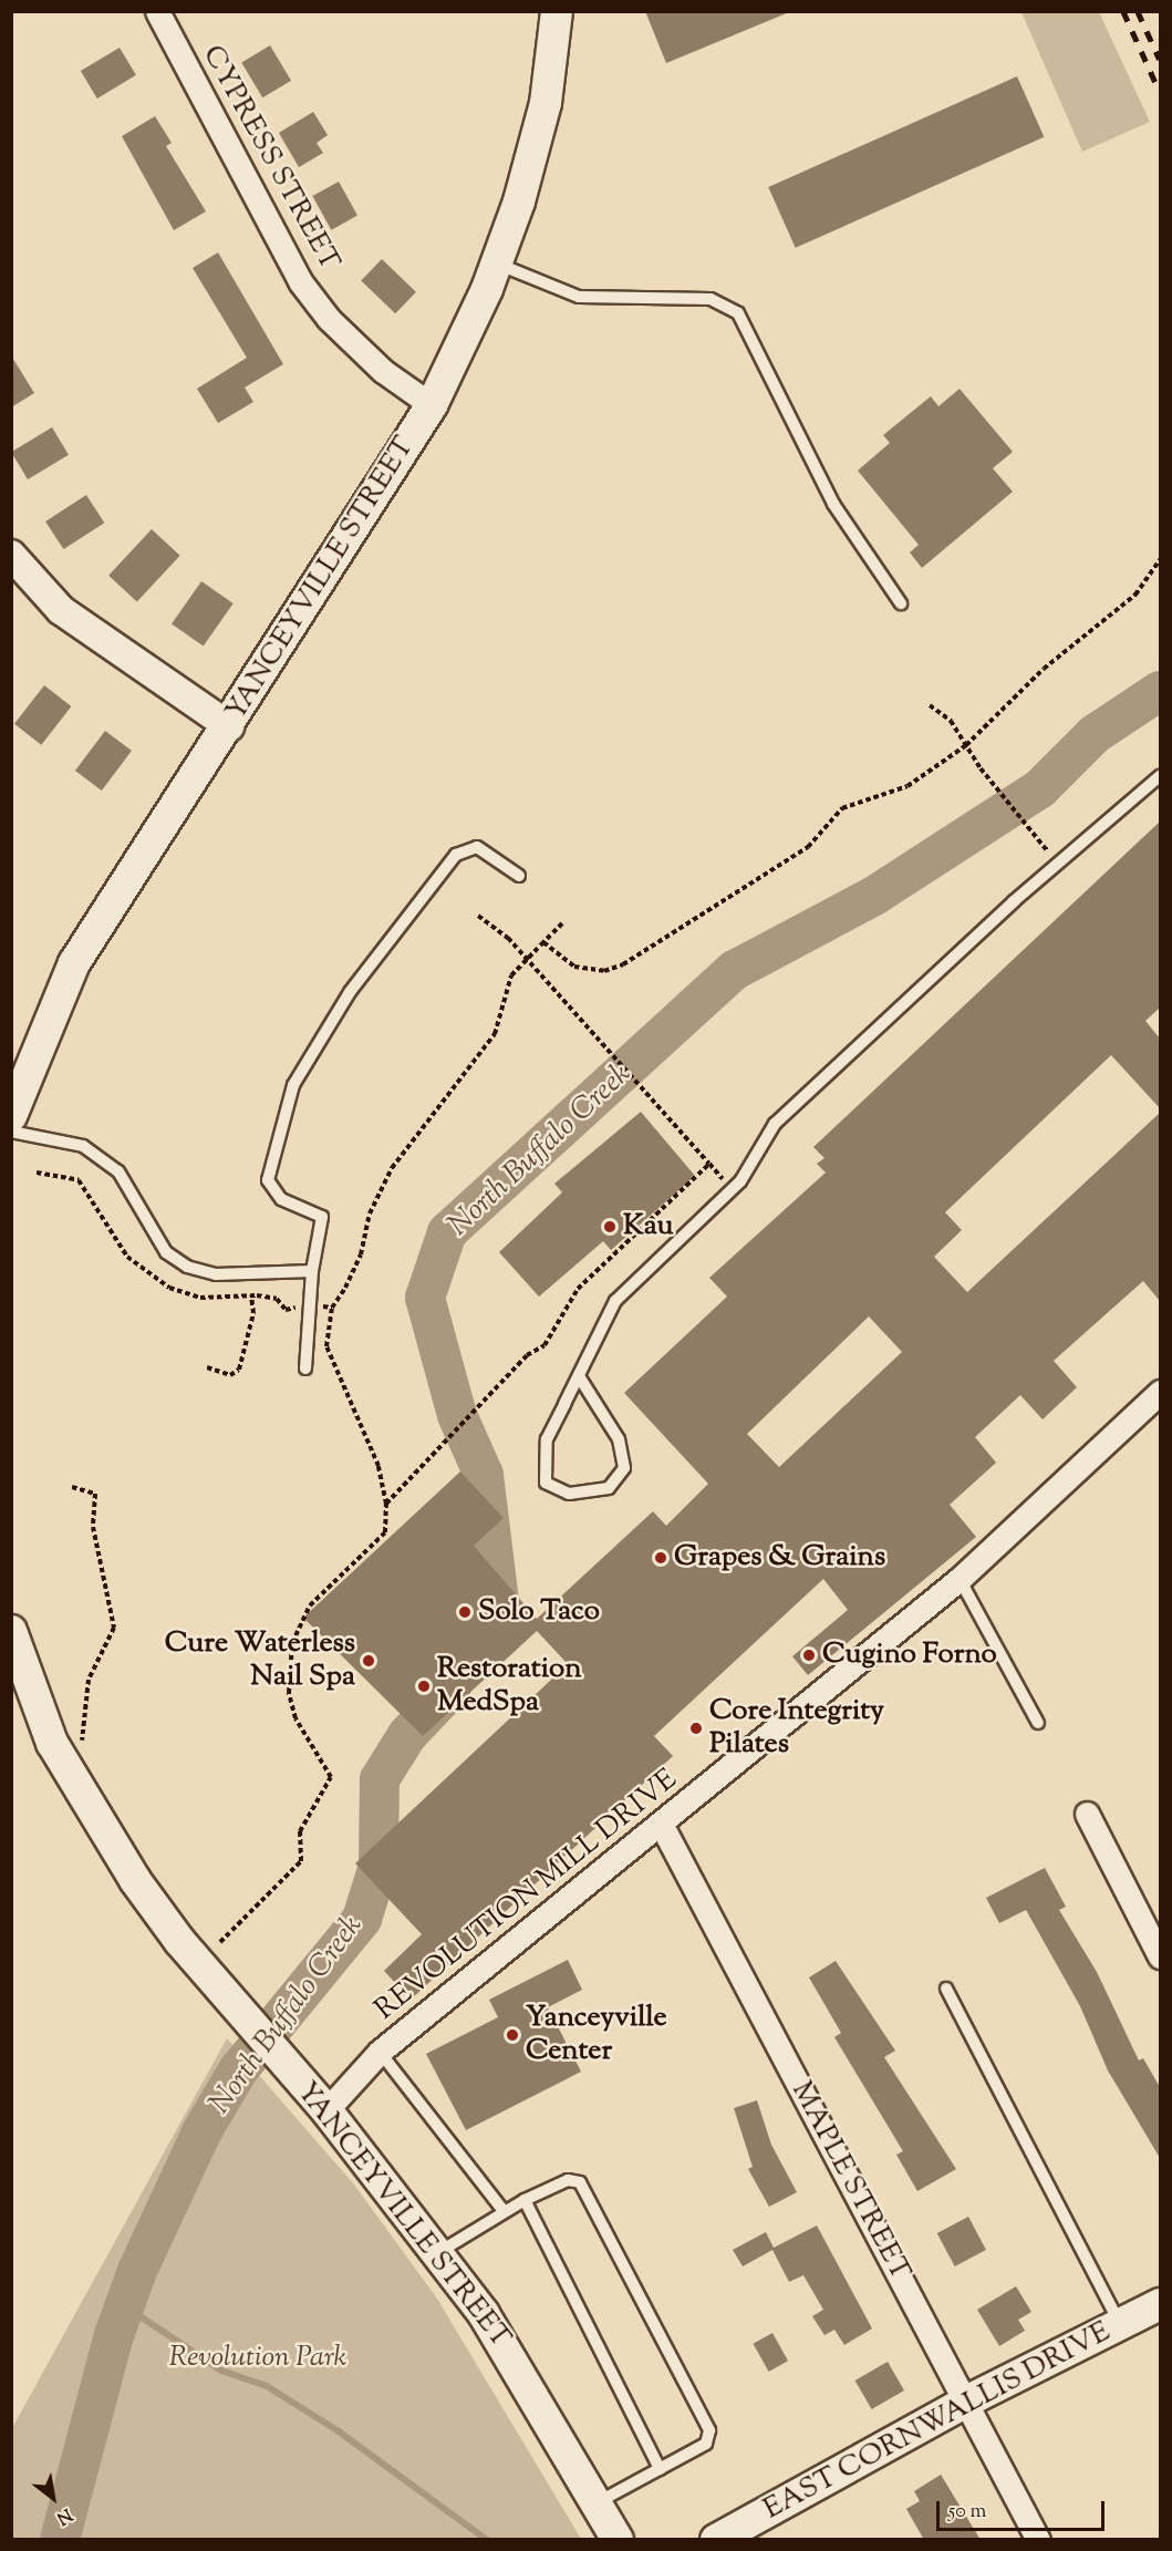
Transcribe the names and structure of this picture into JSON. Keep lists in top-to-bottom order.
{
  "streets": {
    "main road": ["YANCEYVILLE STREET", "EAST CORNWALLIS DRIVE"],
    "street": ["CYPRESS STREET", "REVOLUTION MILL DRIVE", "MAPLE STREET"]
  },
  "crossings": [
    ["CYPRESS STREET", "YANCEYVILLE STREET"],
    ["YANCEYVILLE STREET", "REVOLUTION MILL DRIVE"],
    ["REVOLUTION MILL DRIVE", "MAPLE STREET"],
    ["MAPLE STREET", "EAST CORNWALLIS DRIVE"]
  ],
  "water": ["North Buffalo Creek"],
  "parks": ["Revolution Park"],
  "places": [
    "Kau",
    "Grapes & Grains",
    "Solo Taco",
    "Cugino Forno",
    "Cure Waterless Nail Spa",
    "Restoration MedSpa",
    "Core Integrity Pilates",
    "Yanceyville Center"
  ],
  "scale_bar": "50 m",
  "north": "bottom right"
}
